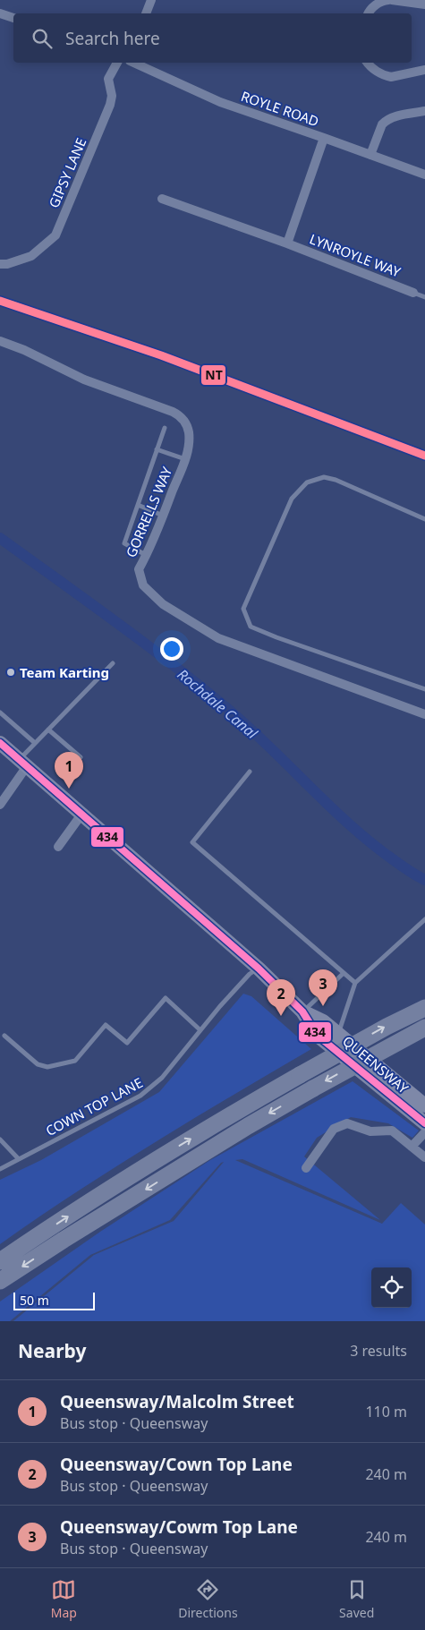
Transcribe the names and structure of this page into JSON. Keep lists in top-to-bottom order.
{
  "streets": {
    "main road": ["QUEENSWAY"],
    "street": [
      "ROYLE ROAD",
      "GIPSY LANE",
      "LYNROYLE WAY",
      "GORRELLS WAY"
    ],
    "lane": ["COWN TOP LANE"]
  },
  "crossings": [
    ["ROYLE ROAD", "LYNROYLE WAY"],
    ["QUEENSWAY", "COWN TOP LANE"]
  ],
  "water": ["Rochdale Canal"],
  "places": ["Team Karting"],
  "lines": ["transit line NT", "transit line 434"],
  "scale_bar": "50 m",
  "page": {
    "search": "Search here",
    "pins": ["1", "3", "2"],
    "scale": "50 m",
    "heading": ["Nearby", "3 results"],
    "list": [
      {
        "mark": "1",
        "name": "Queensway/Malcolm Street",
        "note": "Bus stop · Queensway",
        "value": "110 m"
      },
      {
        "mark": "2",
        "name": "Queensway/Cown Top Lane",
        "note": "Bus stop · Queensway",
        "value": "240 m"
      },
      {
        "mark": "3",
        "name": "Queensway/Cowm Top Lane",
        "note": "Bus stop · Queensway",
        "value": "240 m"
      }
    ],
    "nav": ["Map", "Directions", "Saved"]
  }
}
